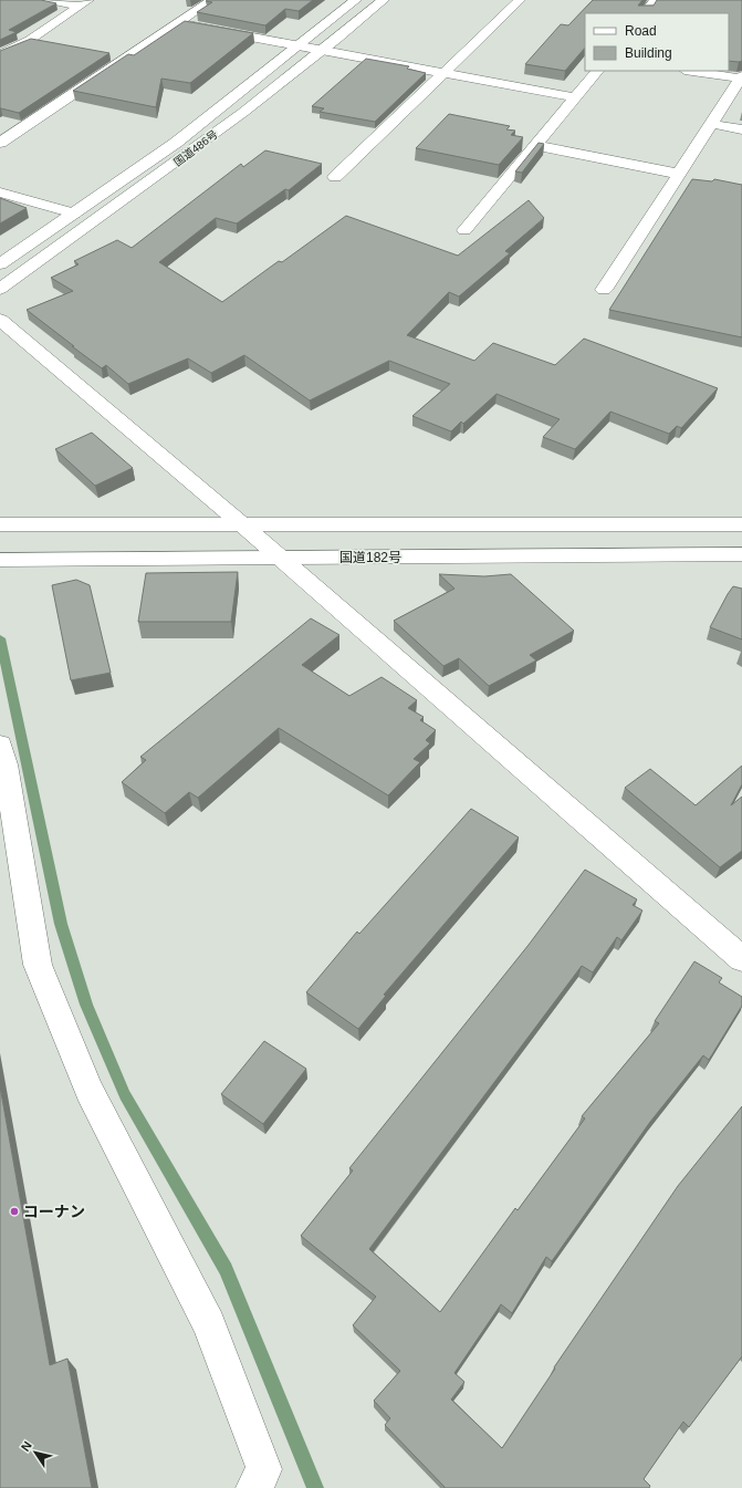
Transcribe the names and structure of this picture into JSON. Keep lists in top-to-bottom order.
{
  "streets": {
    "main road": ["国道486号", "国道182号"]
  },
  "places": ["コーナン"],
  "legend": ["Road", "Building"],
  "north": "top left"
}
